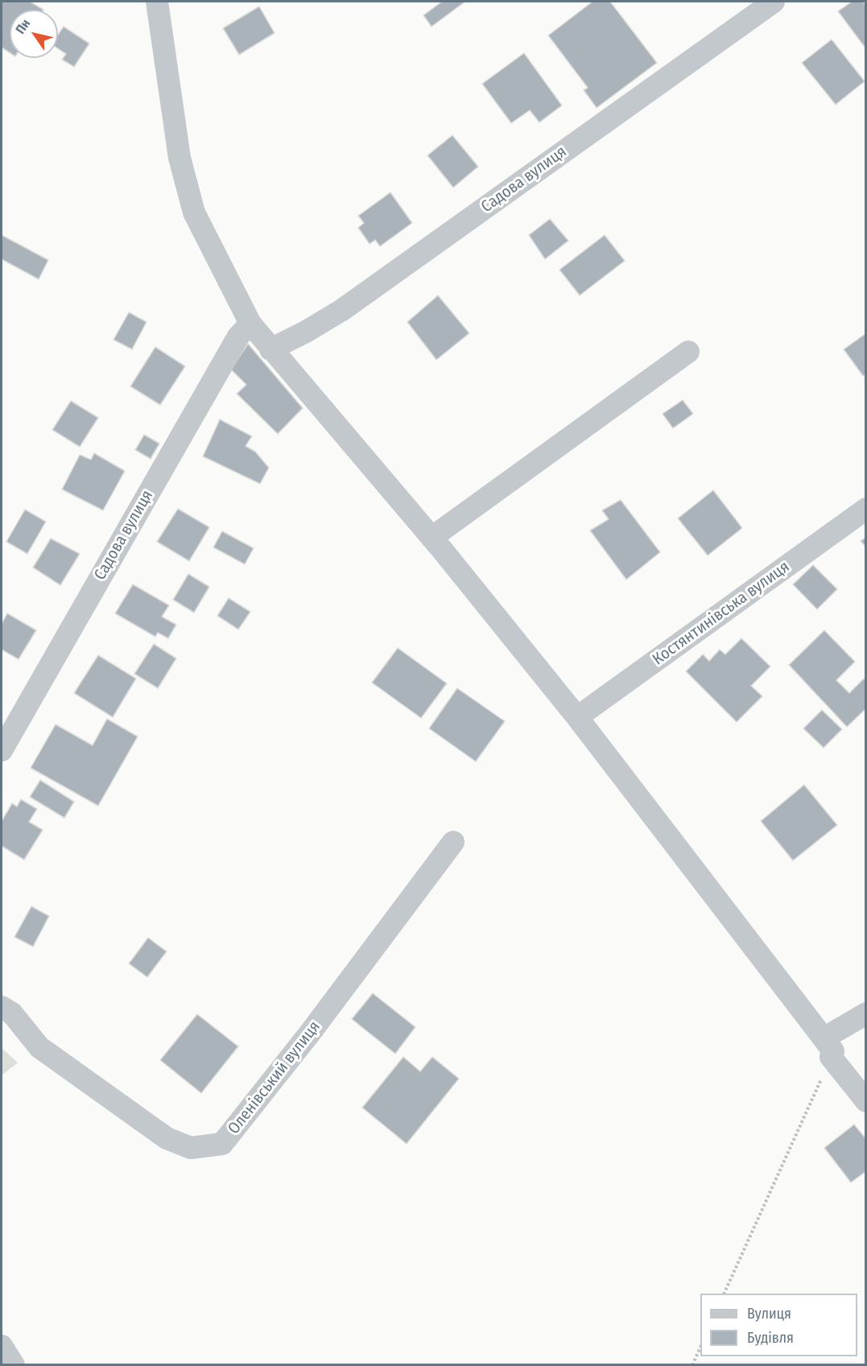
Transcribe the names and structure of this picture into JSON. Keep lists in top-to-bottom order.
{
  "streets": {
    "street": ["Садова вулиця", "Костянтинівська вулиця", "Оленівський вулиця"]
  },
  "legend": ["Вулиця", "Будівля"],
  "north": "top left"
}
